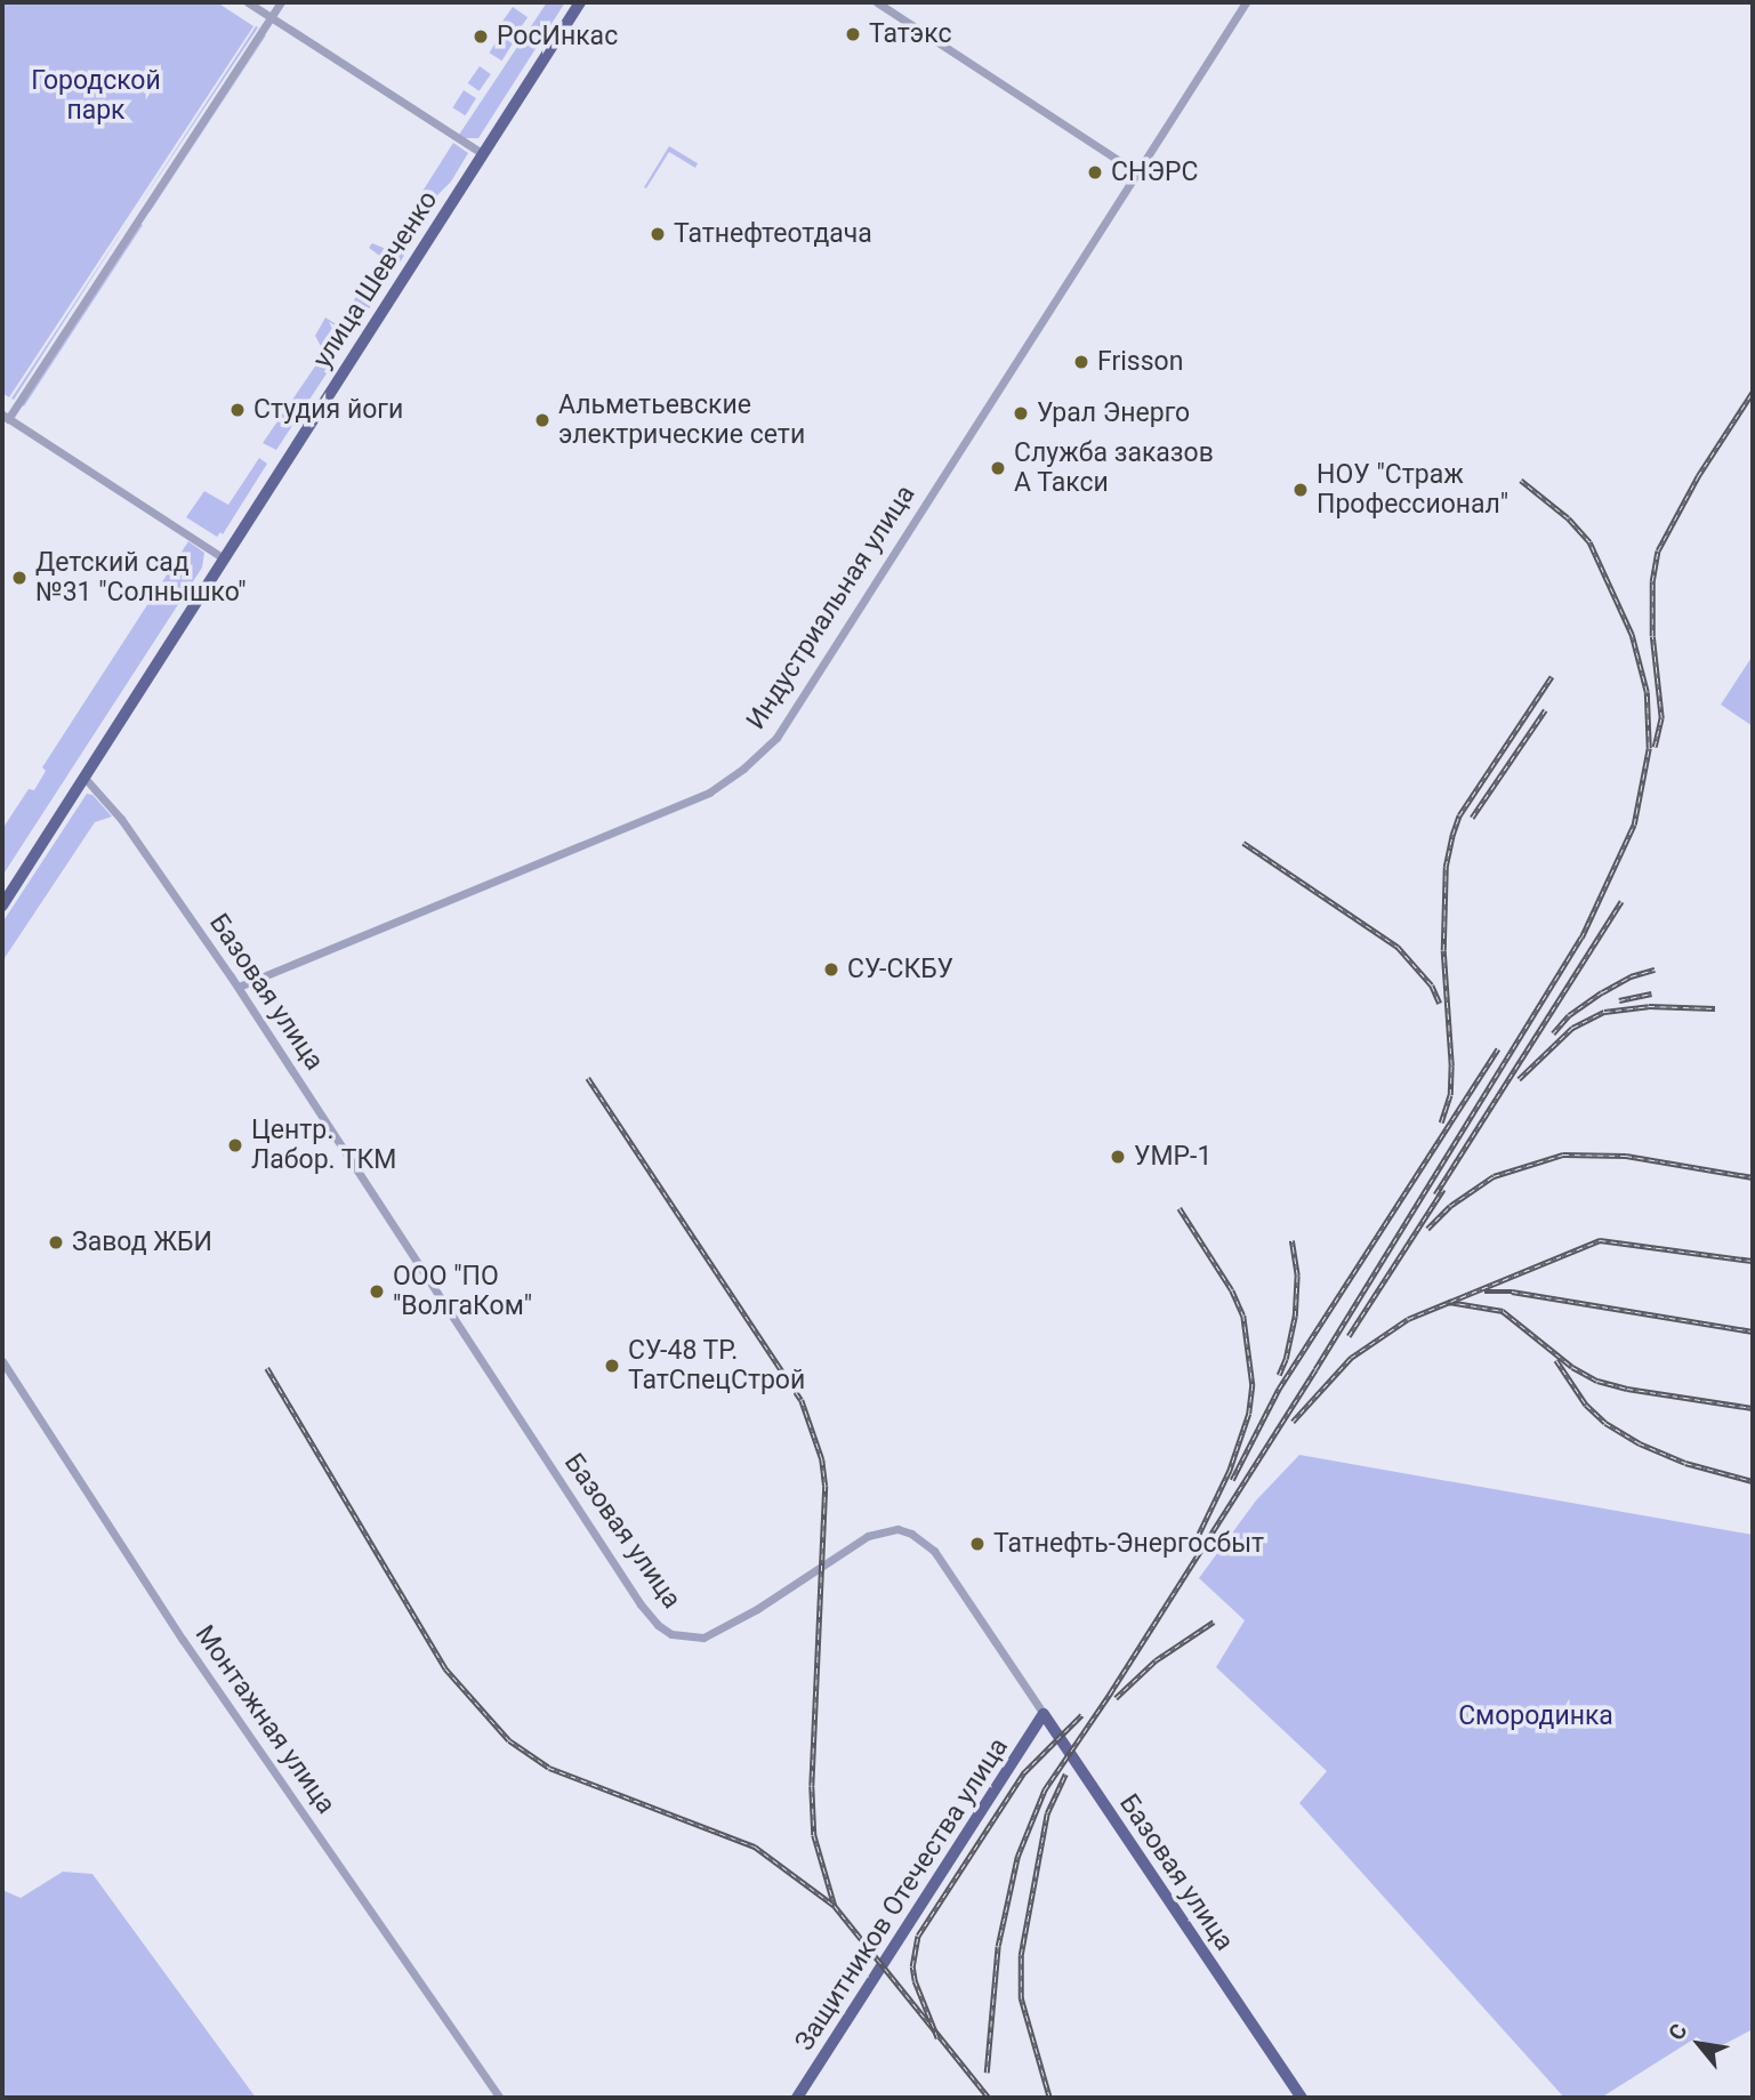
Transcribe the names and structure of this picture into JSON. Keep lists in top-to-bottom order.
{
  "streets": {
    "main road": ["улица Шевченко", "Базовая улица", "Защитников Отечества улица"],
    "street": ["Индустриальная улица", "Монтажная улица"]
  },
  "crossings": [
    ["улица Шевченко", "Базовая улица"],
    ["Индустриальная улица", "Базовая улица"],
    ["Базовая улица", "Защитников Отечества улица"]
  ],
  "parks": ["Городской парк", "Смородинка"],
  "places": [
    "Татэкс",
    "РосИнкас",
    "СНЭРС",
    "Татнефтеотдача",
    "Frisson",
    "Студия йоги",
    "Урал Энерго",
    "Альметьевские электрические сети",
    "Служба заказов А Такси",
    "НОУ \"Страж Профессионал\"",
    "Детский сад №31 \"Солнышко\"",
    "СУ-СКБУ",
    "Центр. Лабор. ТКМ",
    "УМР-1",
    "Завод ЖБИ",
    "ООО \"ПО \"ВолгаКом\"",
    "СУ-48 ТР. ТатСпецСтрой",
    "Татнефть-Энергосбыт"
  ],
  "north": "top left"
}
